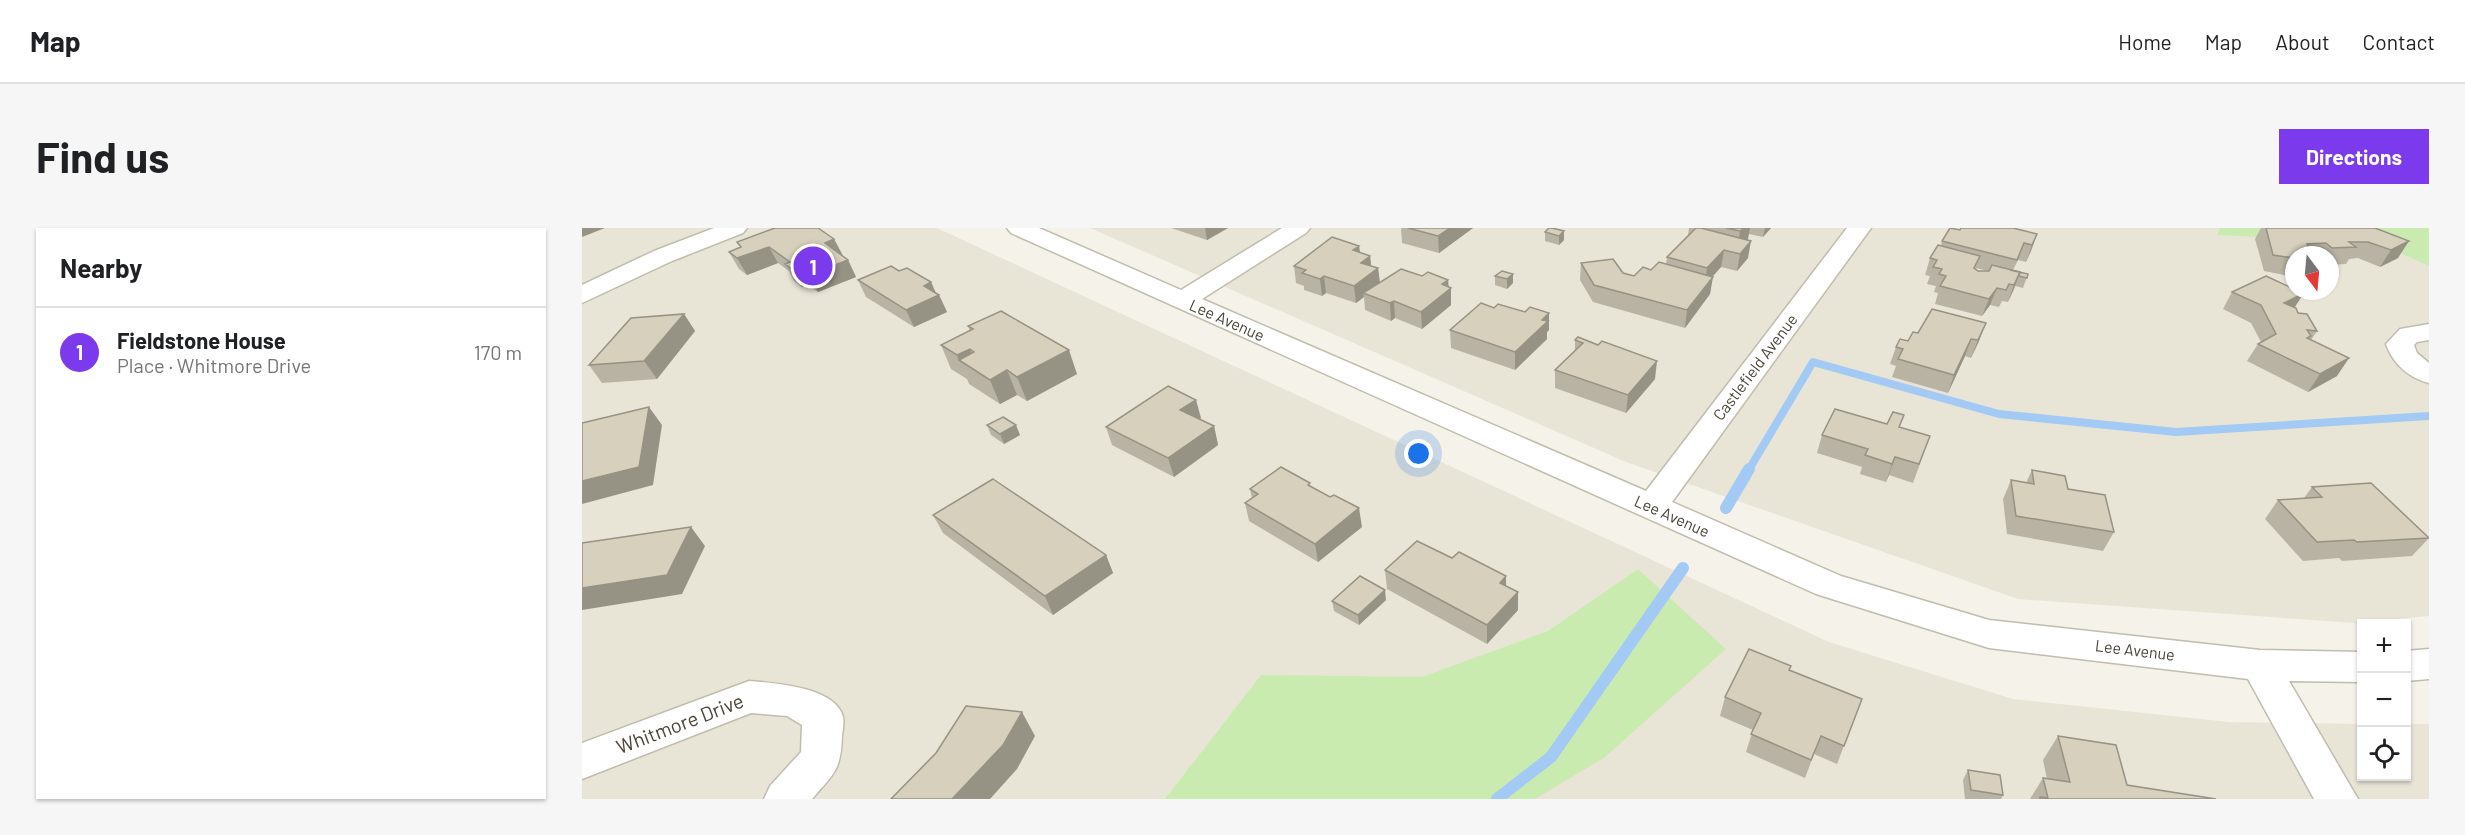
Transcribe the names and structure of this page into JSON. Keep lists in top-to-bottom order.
{
  "streets": {
    "street": ["Lee Avenue", "Castlefield Avenue", "Whitmore Drive"]
  },
  "crossings": [
    ["Lee Avenue", "Castlefield Avenue"]
  ],
  "north": "bottom",
  "page": {
    "header": "Map",
    "nav": [
      "Home",
      "Map",
      "About",
      "Contact"
    ],
    "buttons": "Directions",
    "title": "Find us",
    "heading": "Nearby",
    "pins": "1",
    "list": [
      {
        "mark": "1",
        "name": "Fieldstone House",
        "note": "Place · Whitmore Drive",
        "value": "170 m"
      }
    ],
    "map_buttons": ["+", "−"]
  }
}
